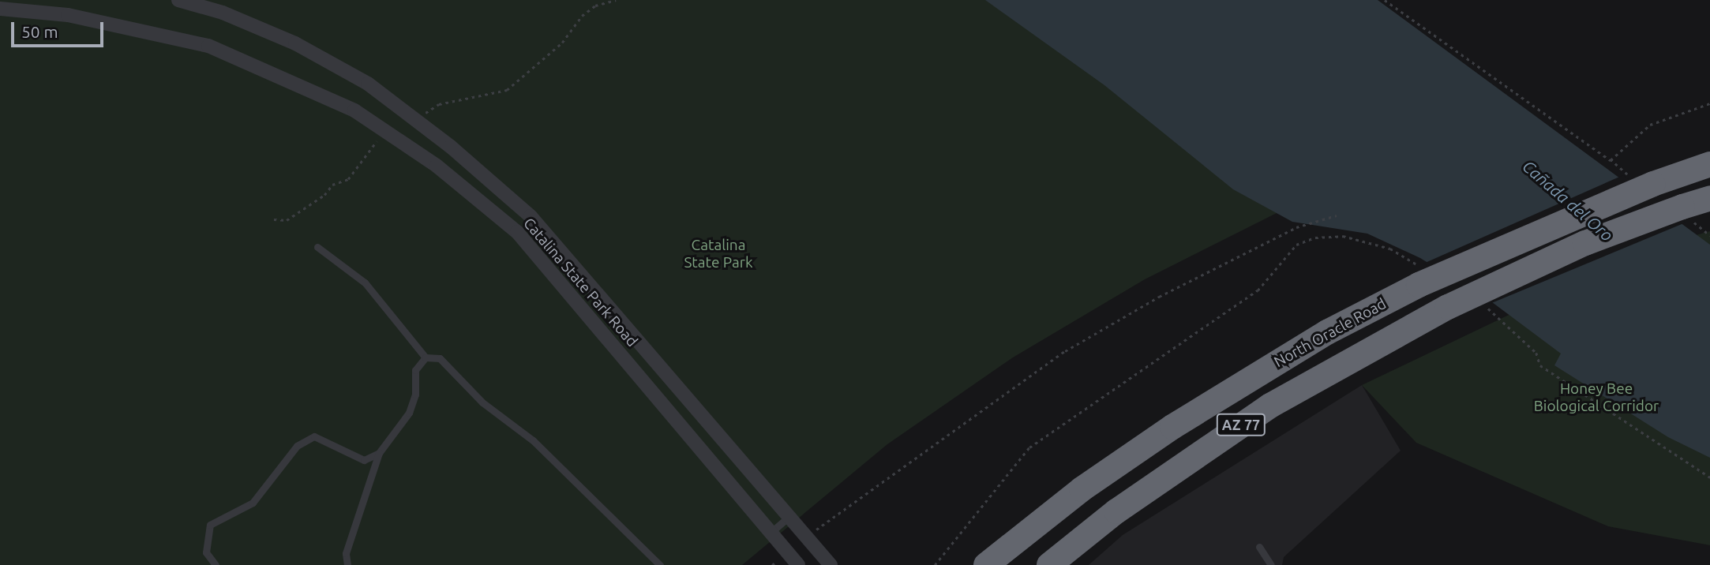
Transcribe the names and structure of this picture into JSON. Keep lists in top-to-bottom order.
{
  "streets": {
    "highway": ["North Oracle Road", "AZ 77"],
    "street": ["Catalina State Park Road"]
  },
  "water": ["Cañada del Oro"],
  "parks": ["Catalina State Park", "Honey Bee Biological Corridor"],
  "scale_bar": "50 m"
}
